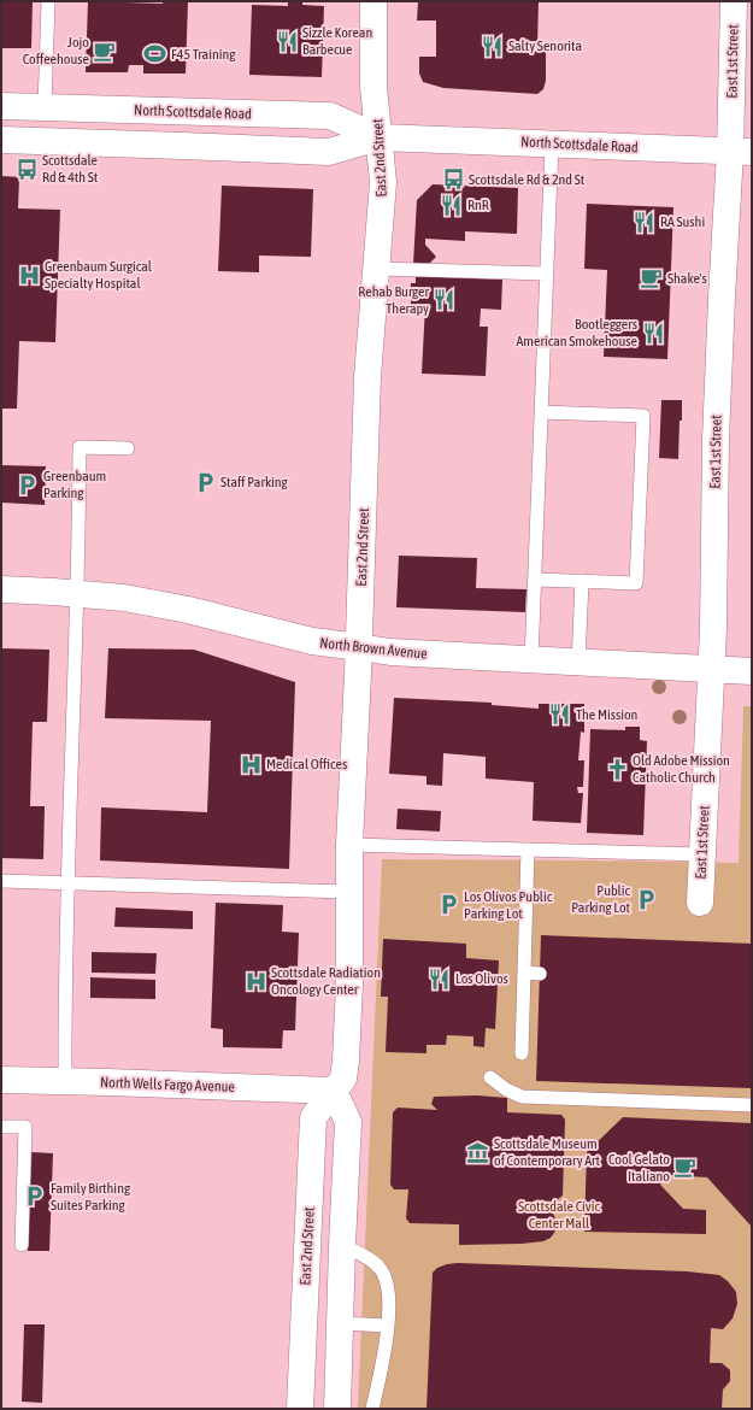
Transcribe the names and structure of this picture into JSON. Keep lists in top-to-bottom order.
{
  "streets": {
    "street": [
      "East 1st Street",
      "North Scottsdale Road",
      "East 2nd Street",
      "North Brown Avenue",
      "North Wells Fargo Avenue"
    ]
  },
  "crossings": [
    ["East 1st Street", "North Scottsdale Road"],
    ["East 1st Street", "North Brown Avenue"],
    ["North Scottsdale Road", "East 2nd Street"],
    ["East 2nd Street", "North Brown Avenue"],
    ["East 2nd Street", "North Wells Fargo Avenue"]
  ],
  "parks": ["Scottsdale Civic Center Mall"],
  "places": {
    "restaurant": [
      "Sizzle Korean Barbecue",
      "Salty Senorita",
      "RnR",
      "RA Sushi",
      "Rehab Burger Therapy",
      "Bootleggers American Smokehouse",
      "The Mission",
      "Los Olivos"
    ],
    "cafe": ["Jojo Coffeehouse", "Shake's", "Cool Gelato Italiano"],
    "sports": ["F45 Training"],
    "bus stop": ["Scottsdale Rd & 4th St", "Scottsdale Rd & 2nd St"],
    "hospital": ["Greenbaum Surgical Specialty Hospital", "Medical Offices", "Scottsdale Radiation Oncology Center"],
    "parking": [
      "Staff Parking",
      "Greenbaum Parking",
      "Public Parking Lot",
      "Los Olivos Public Parking Lot",
      "Family Birthing Suites Parking"
    ],
    "church": ["Old Adobe Mission Catholic Church"],
    "museum": ["Scottsdale Museum of Contemporary Art"]
  }
}
